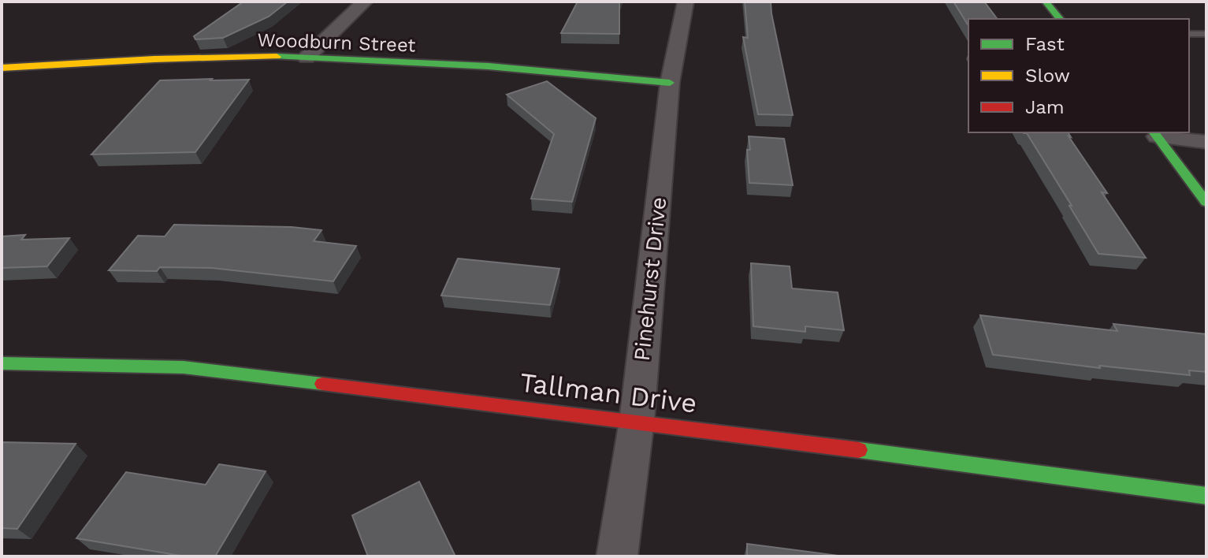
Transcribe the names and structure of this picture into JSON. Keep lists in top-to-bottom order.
{
  "streets": {
    "street": ["Woodburn Street", "Pinehurst Drive", "Tallman Drive"]
  },
  "crossings": [
    ["Woodburn Street", "Pinehurst Drive"],
    ["Pinehurst Drive", "Tallman Drive"]
  ],
  "legend": ["Fast", "Slow", "Jam"]
}
